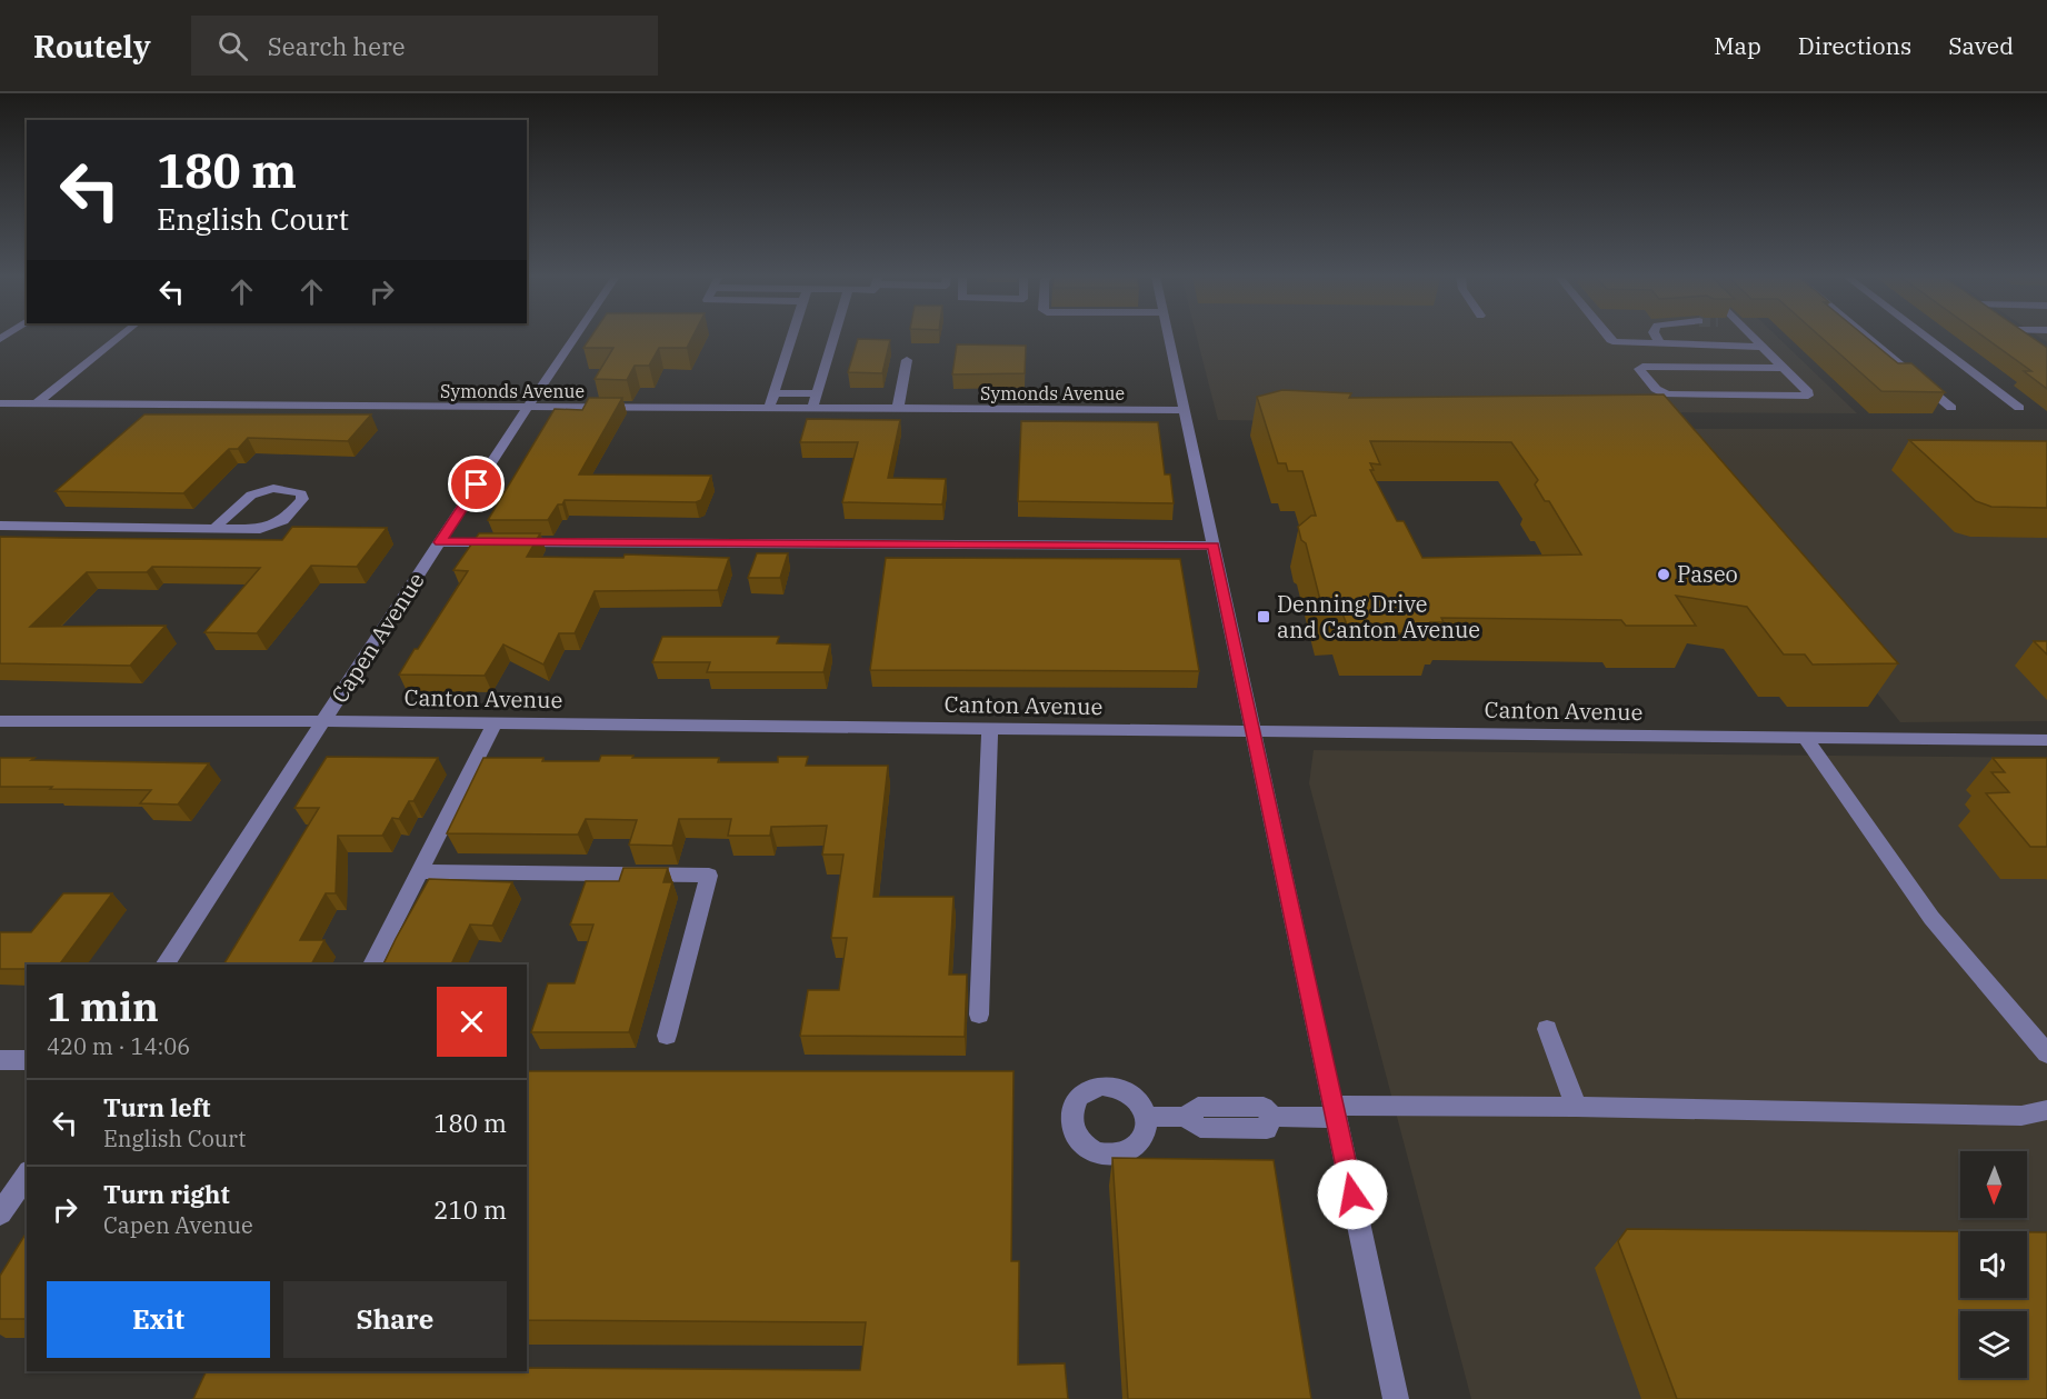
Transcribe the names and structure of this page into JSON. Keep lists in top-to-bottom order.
{
  "streets": {
    "street": ["Symonds Avenue", "Capen Avenue", "Canton Avenue"]
  },
  "crossings": [
    ["Symonds Avenue", "Capen Avenue"],
    ["Capen Avenue", "Canton Avenue"]
  ],
  "places": {
    "other": ["Paseo"],
    "transit": ["Denning Drive and Canton Avenue"]
  },
  "north": "bottom",
  "page": {
    "header": "Routely",
    "search": "Search here",
    "nav": ["Map", "Directions", "Saved"],
    "turn": ["180 m", "English Court"],
    "heading": ["1 min", "420 m · 14:06"],
    "list": [
      {
        "name": "Turn left",
        "note": "English Court",
        "value": "180 m"
      },
      {
        "name": "Turn right",
        "note": "Capen Avenue",
        "value": "210 m"
      }
    ],
    "buttons": ["Exit", "Share"]
  }
}
